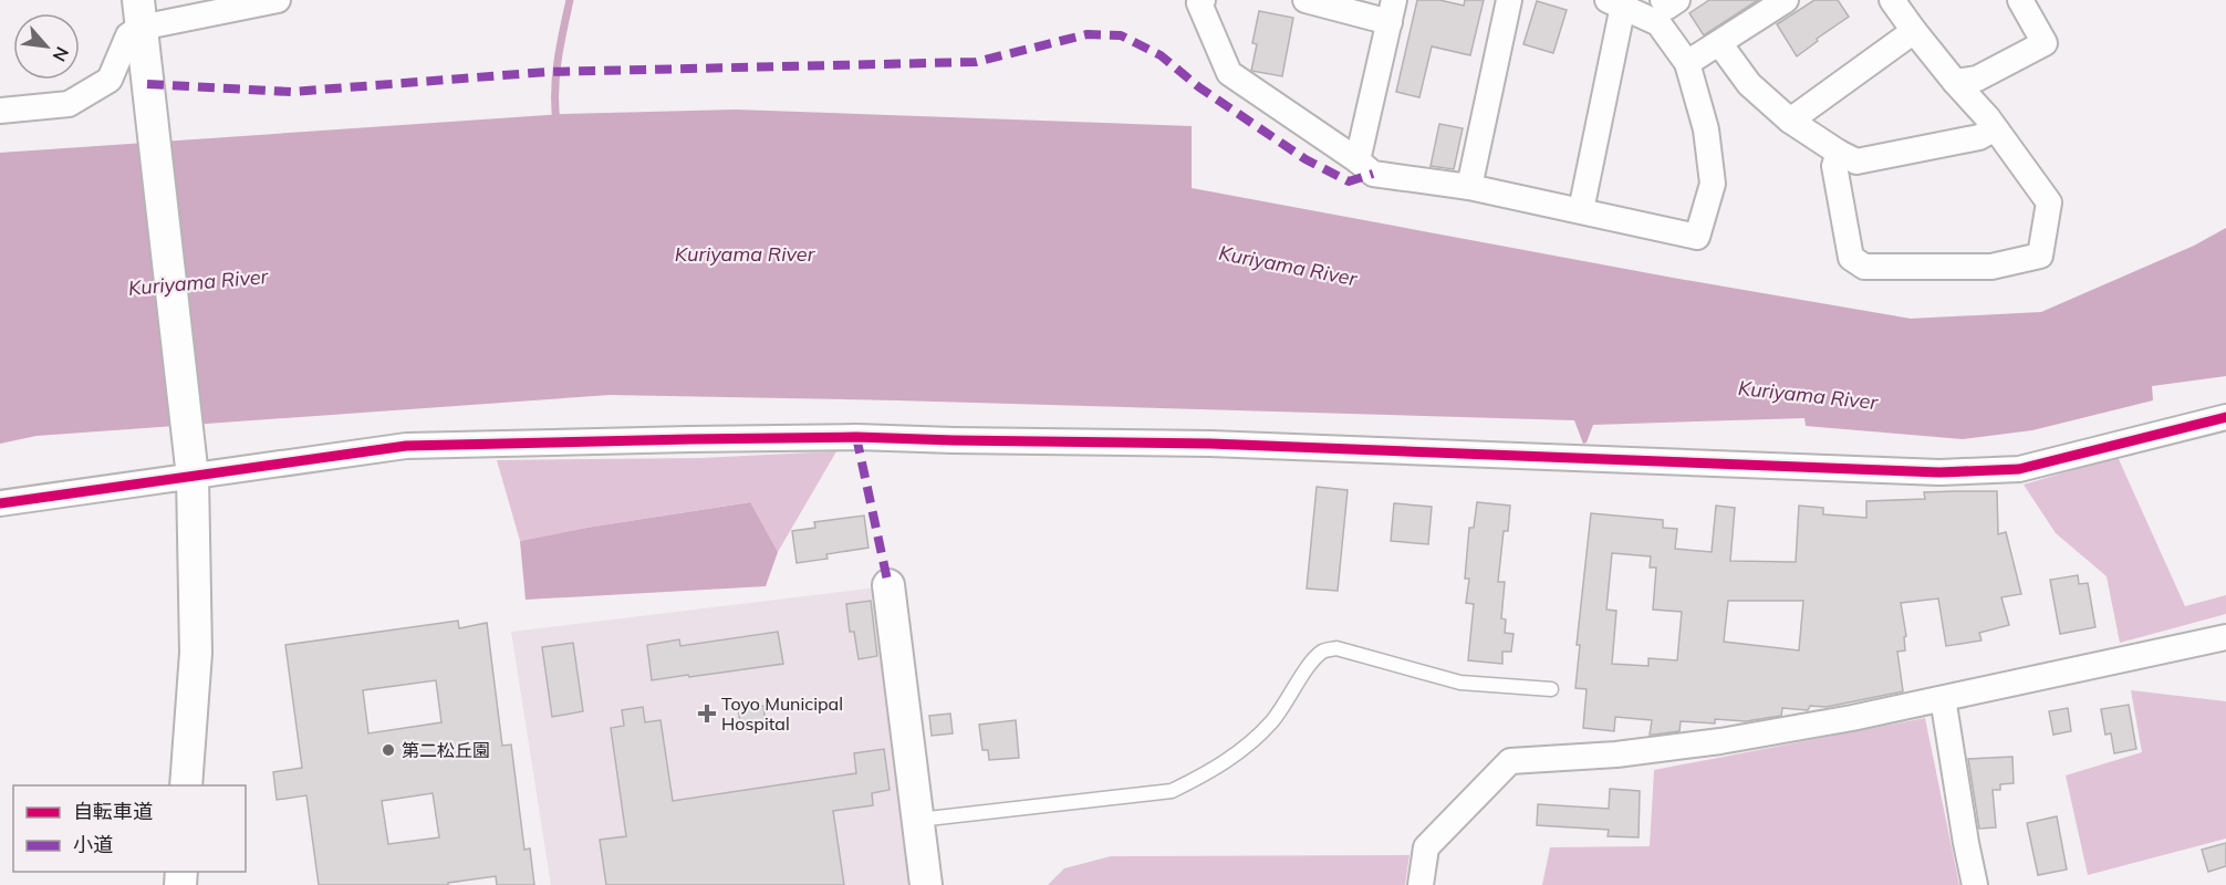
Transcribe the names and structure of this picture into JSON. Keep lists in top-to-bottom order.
{
  "water": ["Kuriyama River"],
  "places": {
    "health": ["Toyo Municipal Hospital"],
    "other": ["第二松丘園"]
  },
  "legend": ["自転車道", "小道"],
  "north": "bottom right"
}
